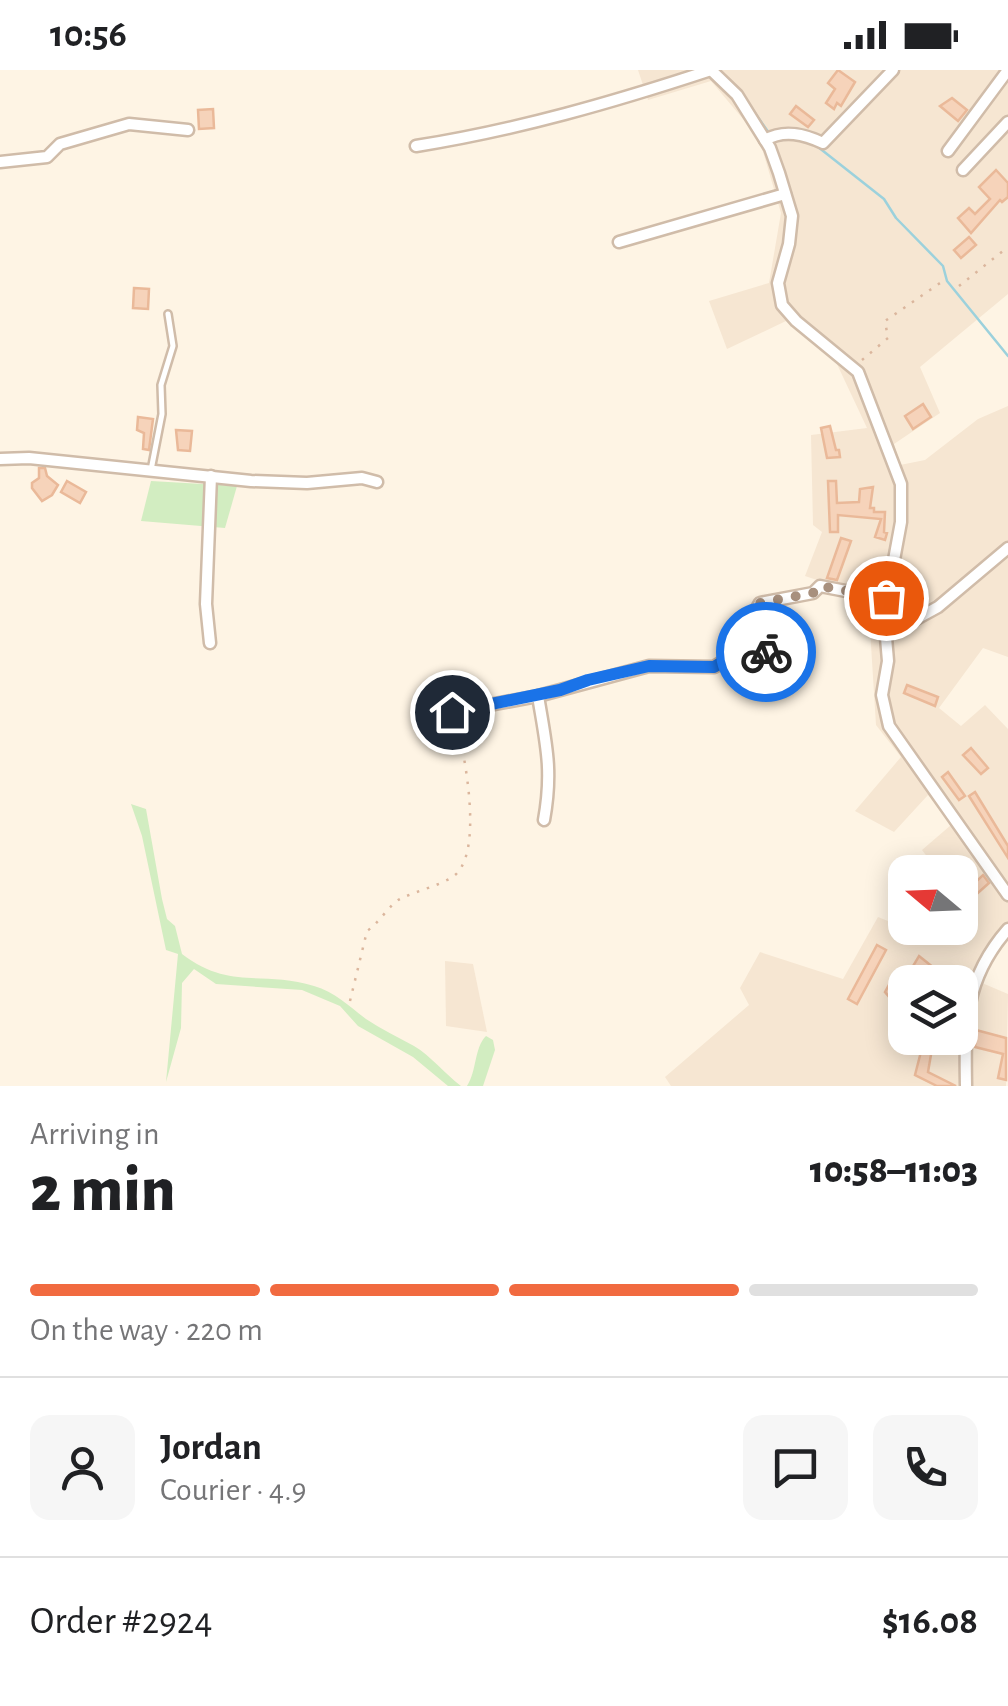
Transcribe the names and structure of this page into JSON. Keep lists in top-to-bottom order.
{
  "north": "left",
  "page": {
    "status": "10:56",
    "heading": ["2 min", "Arriving in", "10:58–11:03"],
    "panel": [
      "Jordan",
      "Courier · 4.9",
      "Order #2924",
      "$16.08"
    ],
    "bar": "On the way · 220 m"
  }
}
